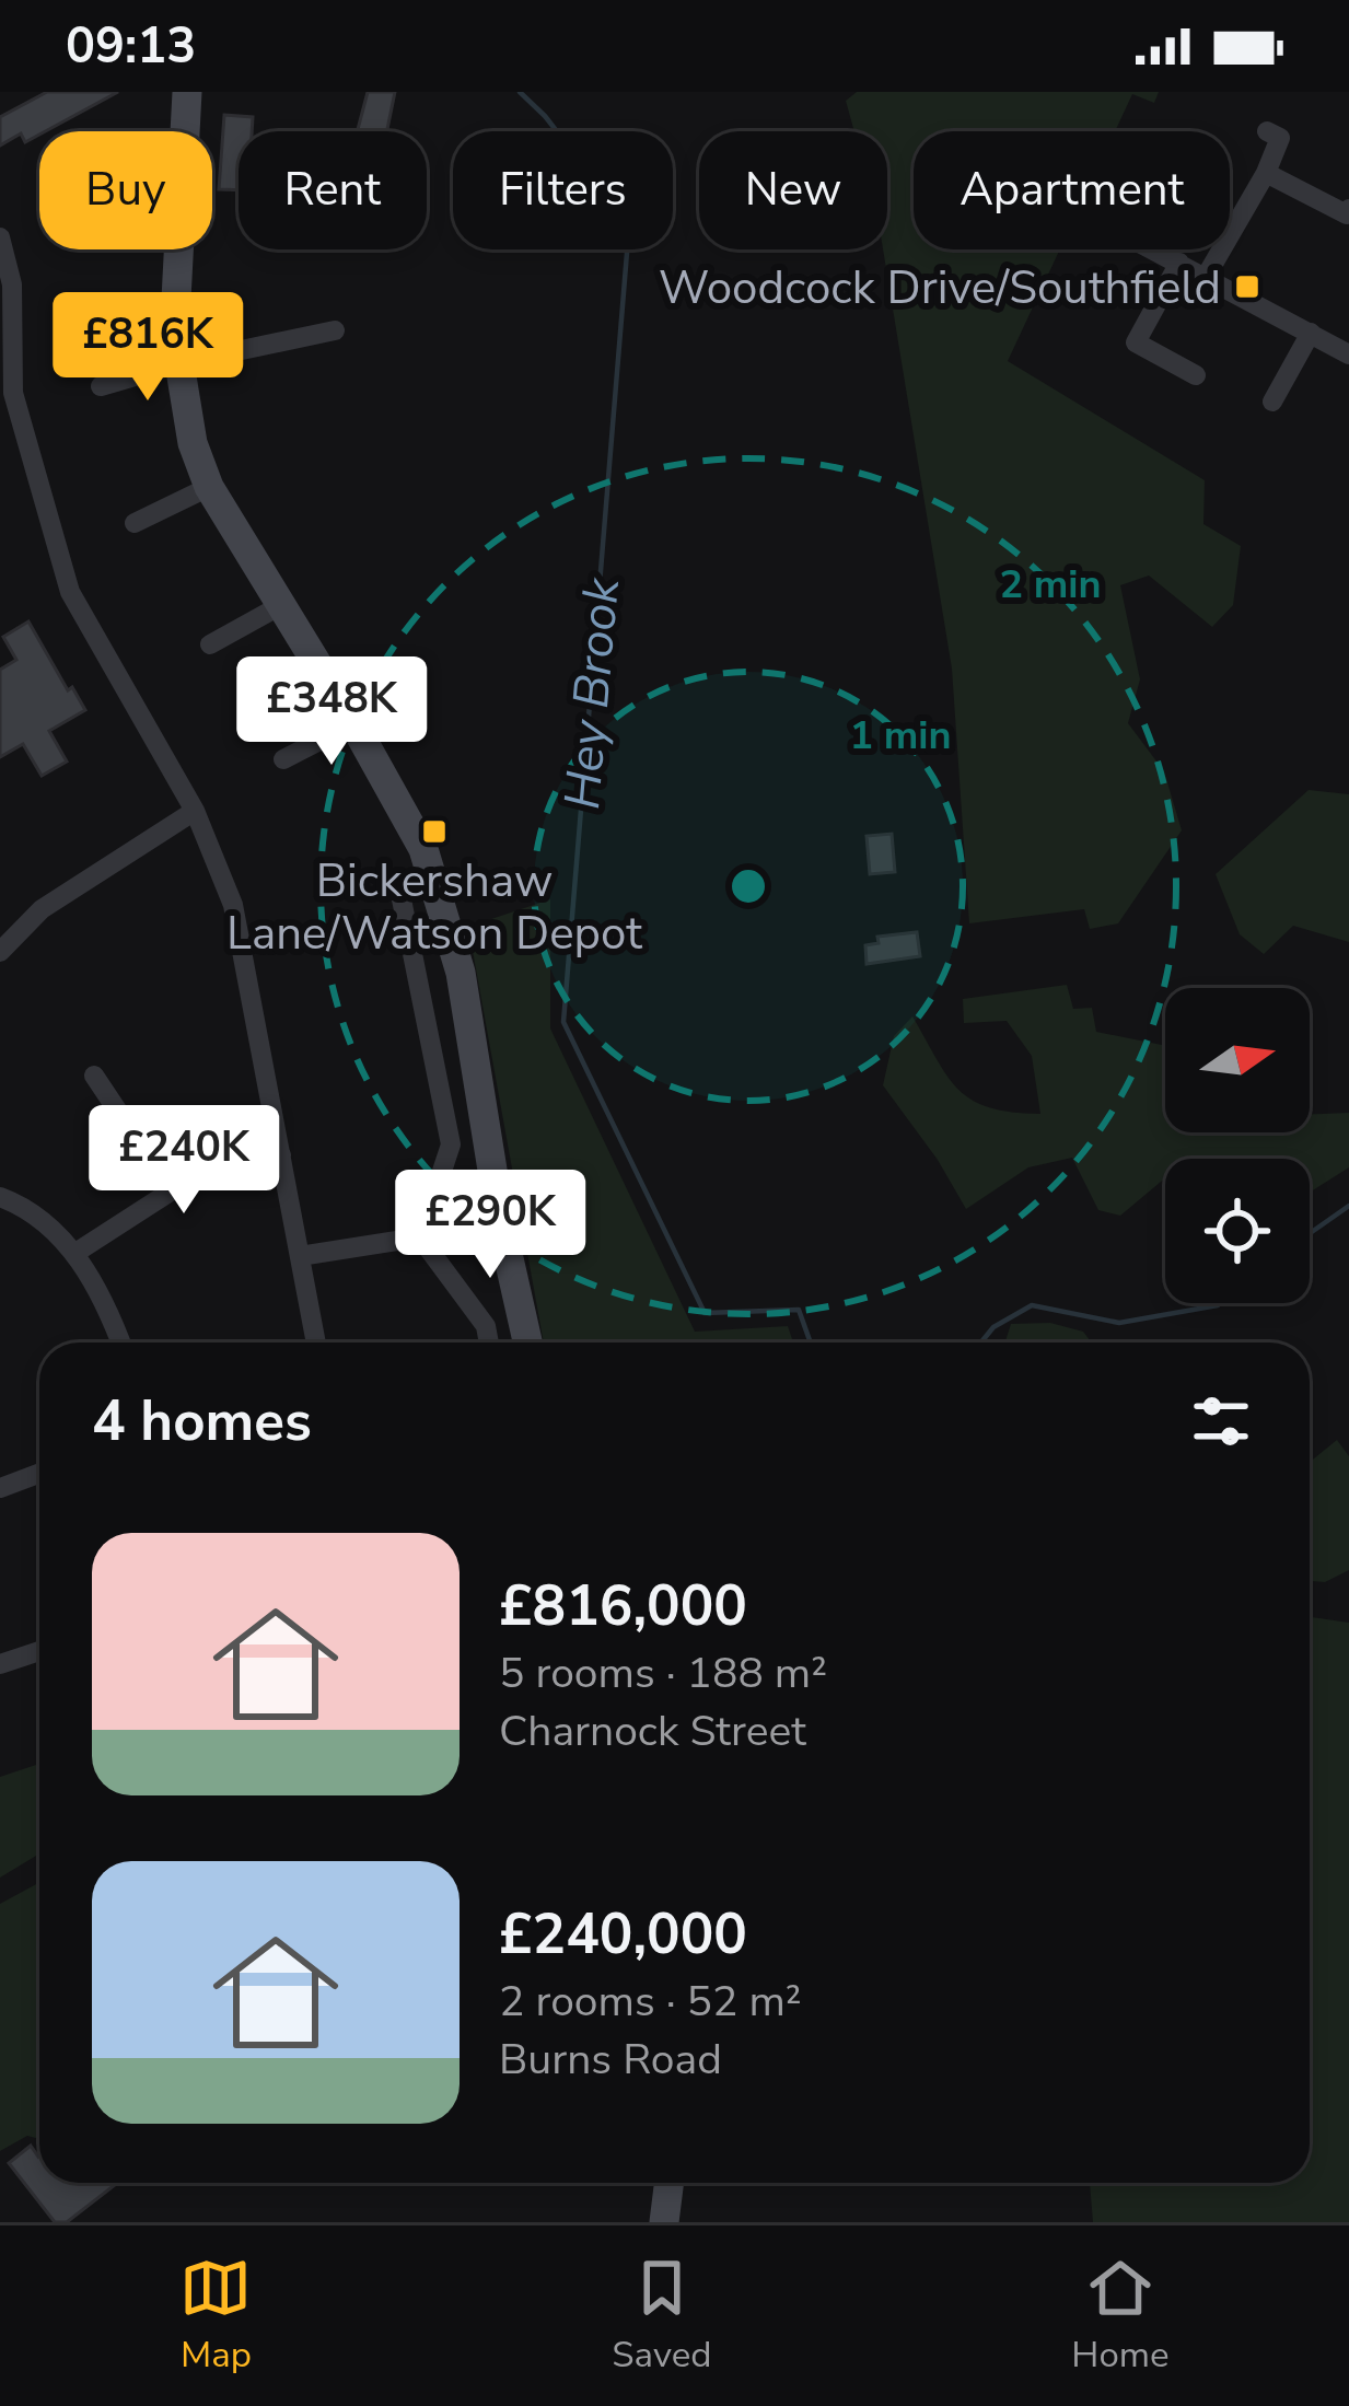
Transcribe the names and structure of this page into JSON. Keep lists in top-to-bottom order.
{
  "water": ["Hey Brook"],
  "places": {
    "transit": ["Woodcock Drive/Southfield", "Bickershaw Lane/Watson Depot"]
  },
  "north": "right",
  "page": {
    "status": "09:13",
    "chip": [
      "Buy",
      "Rent",
      "Filters",
      "New",
      "Apartment"
    ],
    "price": [
      "£816K",
      "£348K",
      "£240K",
      "£290K"
    ],
    "heading": "4 homes",
    "list": [
      {
        "name": "£816,000",
        "note": "5 rooms · 188 m² · Charnock Street"
      },
      {
        "name": "£240,000",
        "note": "2 rooms · 52 m² · Burns Road"
      }
    ],
    "tabs": ["Map", "Saved", "Home"]
  },
  "rings": ["2 min", "1 min"]
}
